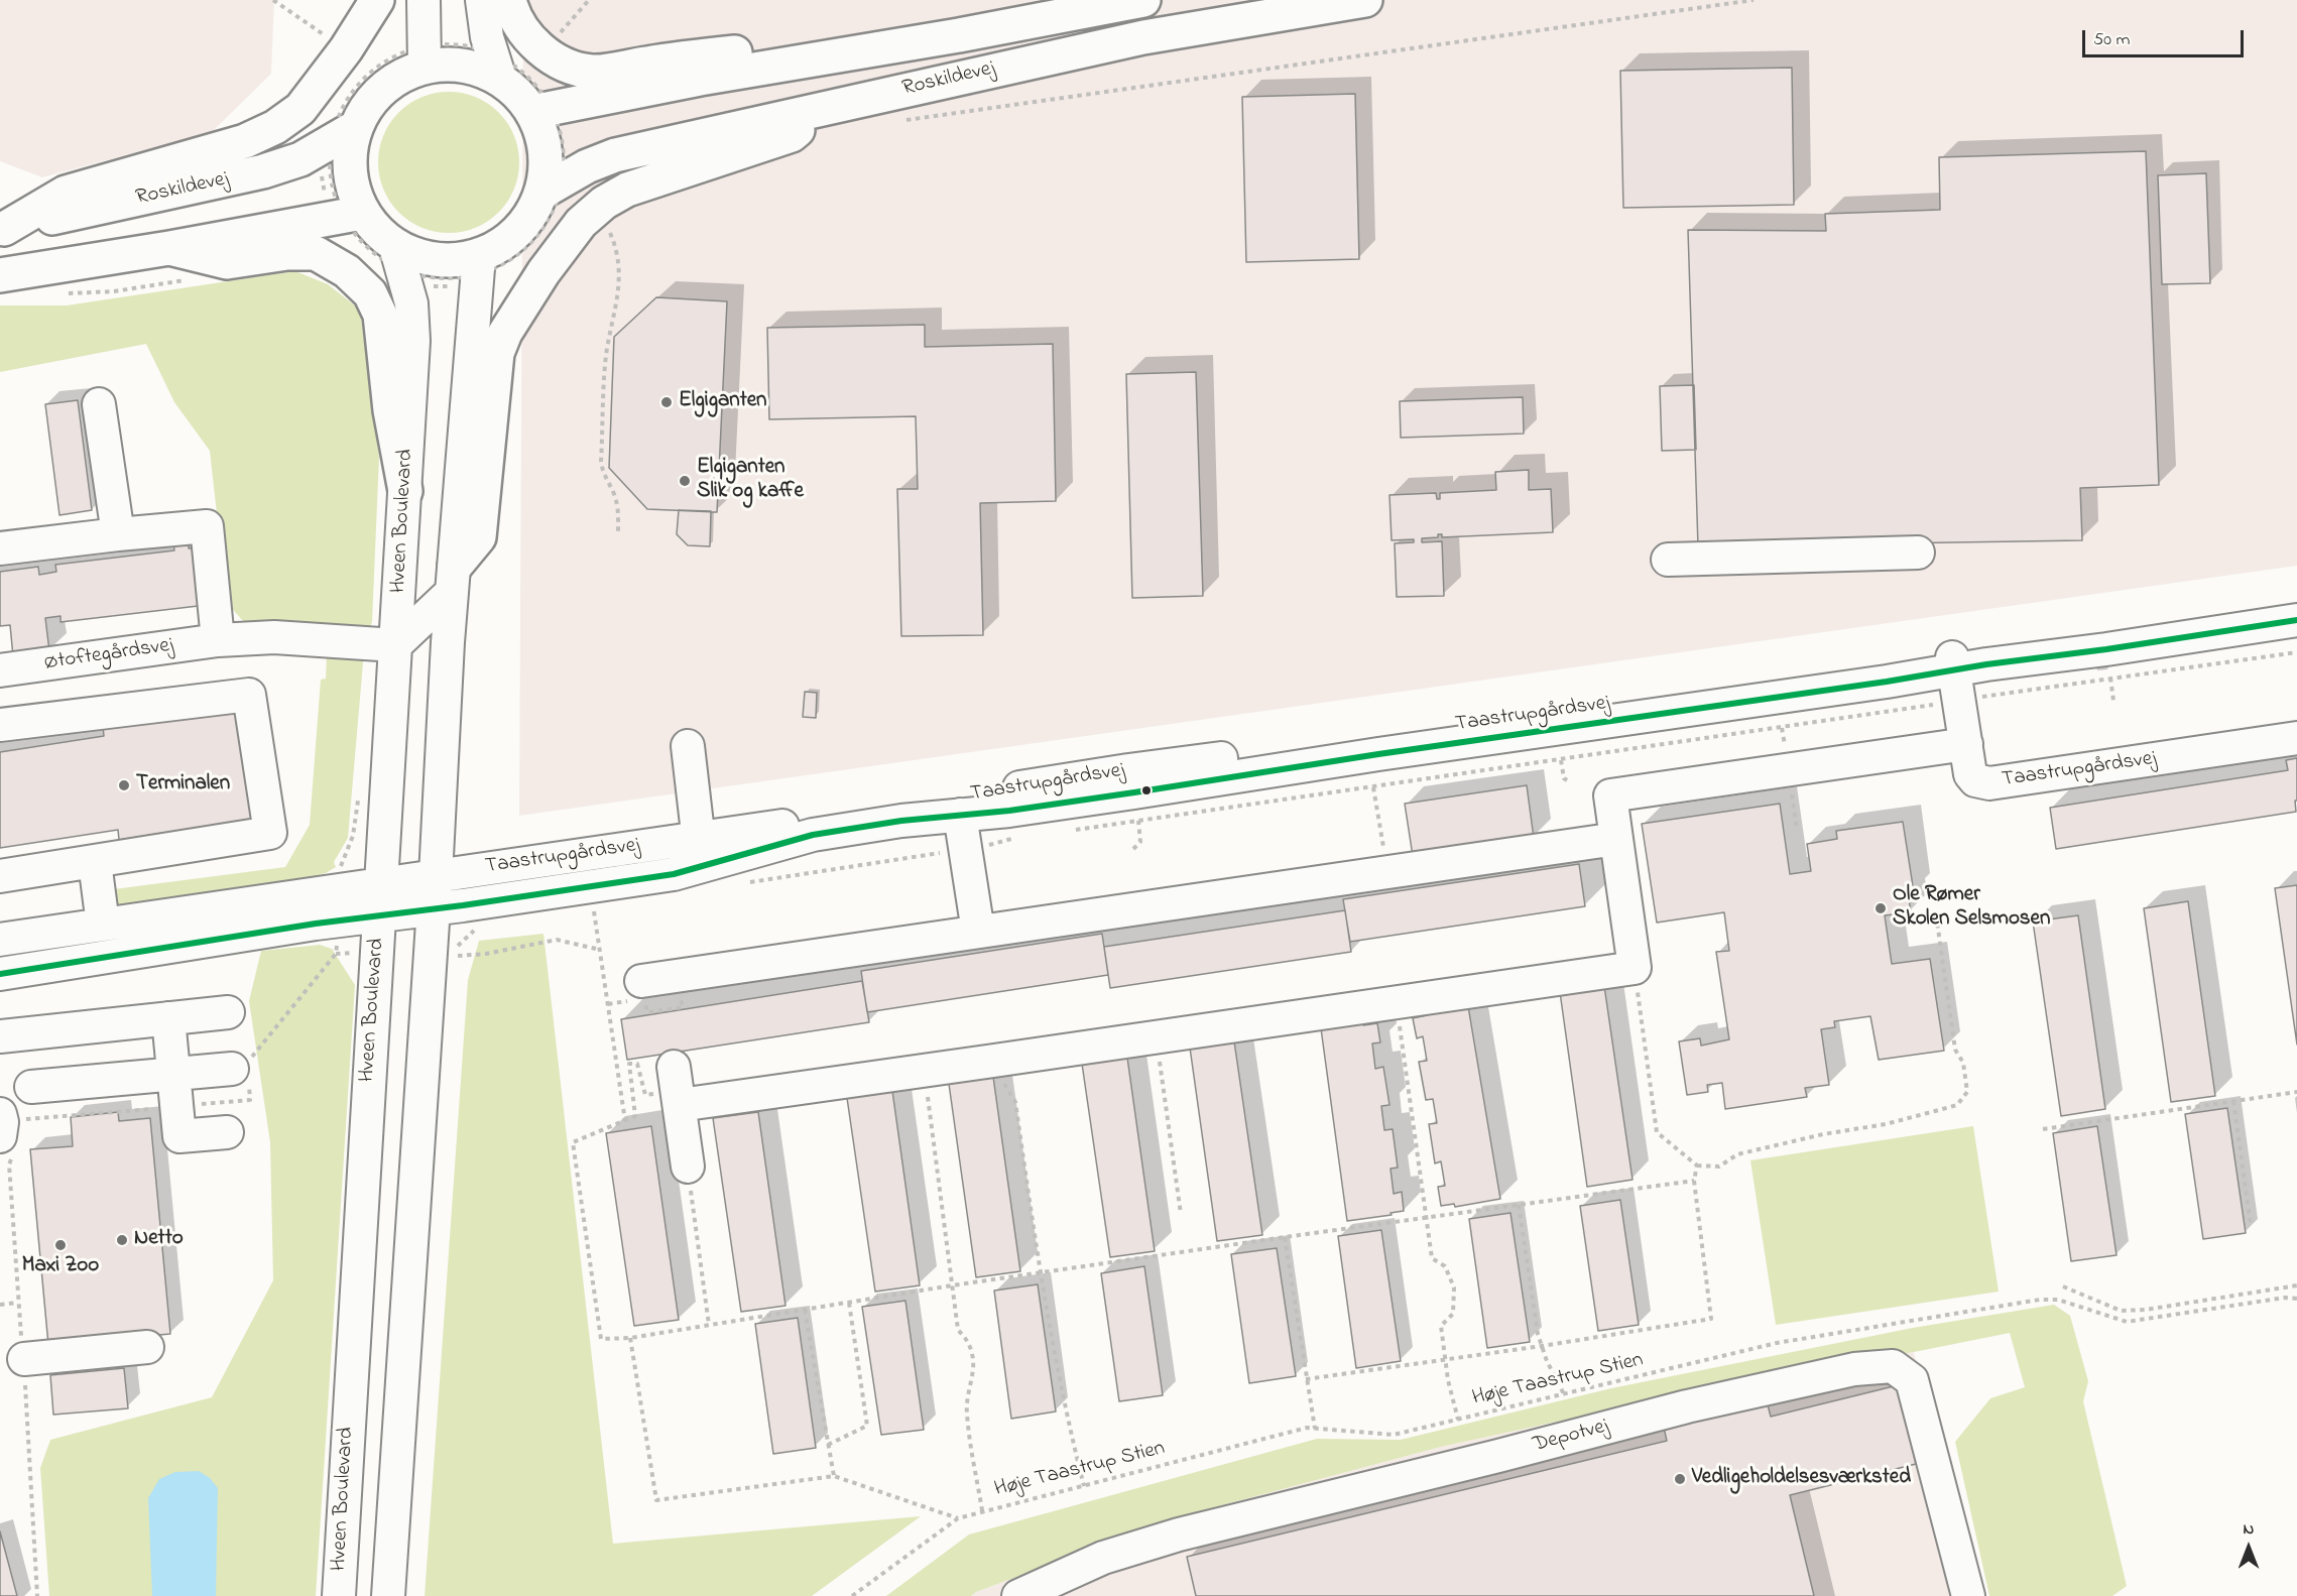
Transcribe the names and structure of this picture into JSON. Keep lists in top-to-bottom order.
{
  "streets": {
    "main road": ["Roskildevej"],
    "street": [
      "Hveen Boulevard",
      "Øtoftegårdsvej",
      "Taastrupgårdsvej",
      "Depotvej"
    ],
    "path": ["Høje Taastrup Stien"]
  },
  "crossings": [
    ["Hveen Boulevard", "Øtoftegårdsvej"],
    ["Hveen Boulevard", "Taastrupgårdsvej"]
  ],
  "places": [
    "Elgiganten",
    "Elgiganten Slik og kaffe",
    "Terminalen",
    "Ole Rømer Skolen Selsmosen",
    "Netto",
    "Maxi Zoo",
    "Vedligeholdelsesværksted"
  ],
  "scale_bar": "50 m",
  "north": "top"
}
